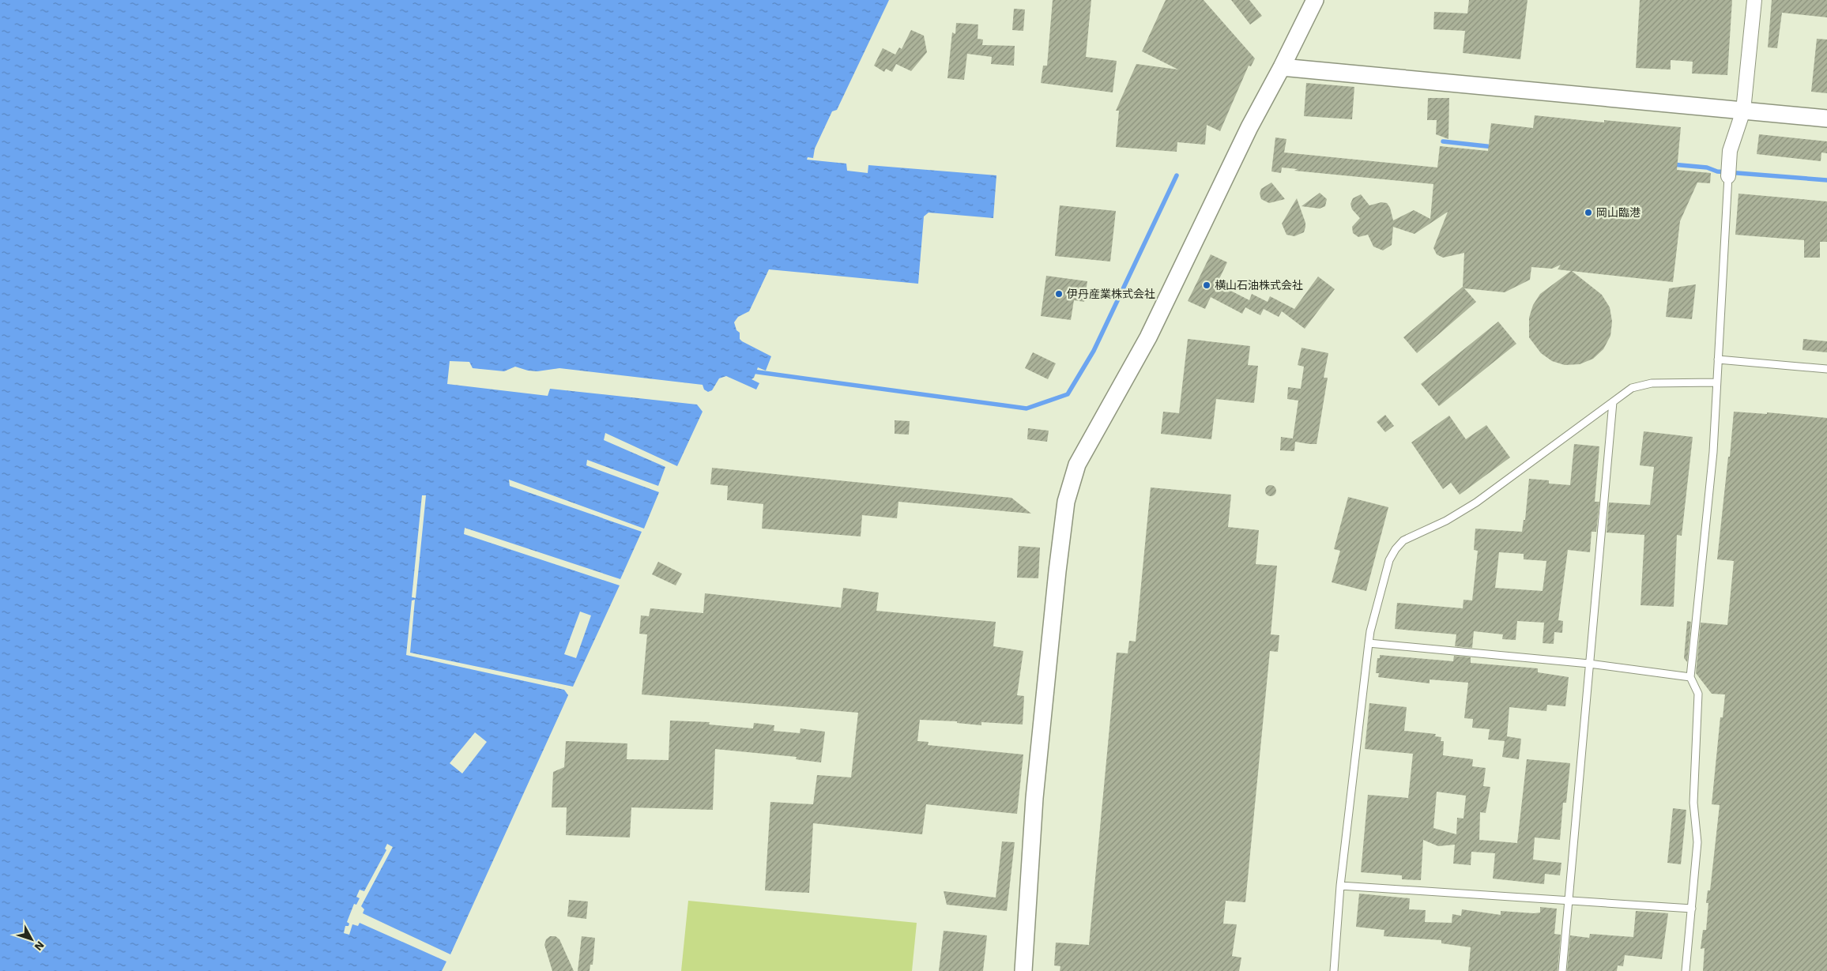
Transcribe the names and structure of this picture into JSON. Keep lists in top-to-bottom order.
{
  "places": ["岡山臨港", "横山石油株式会社", "伊丹産業株式会社"],
  "north": "bottom right"
}
